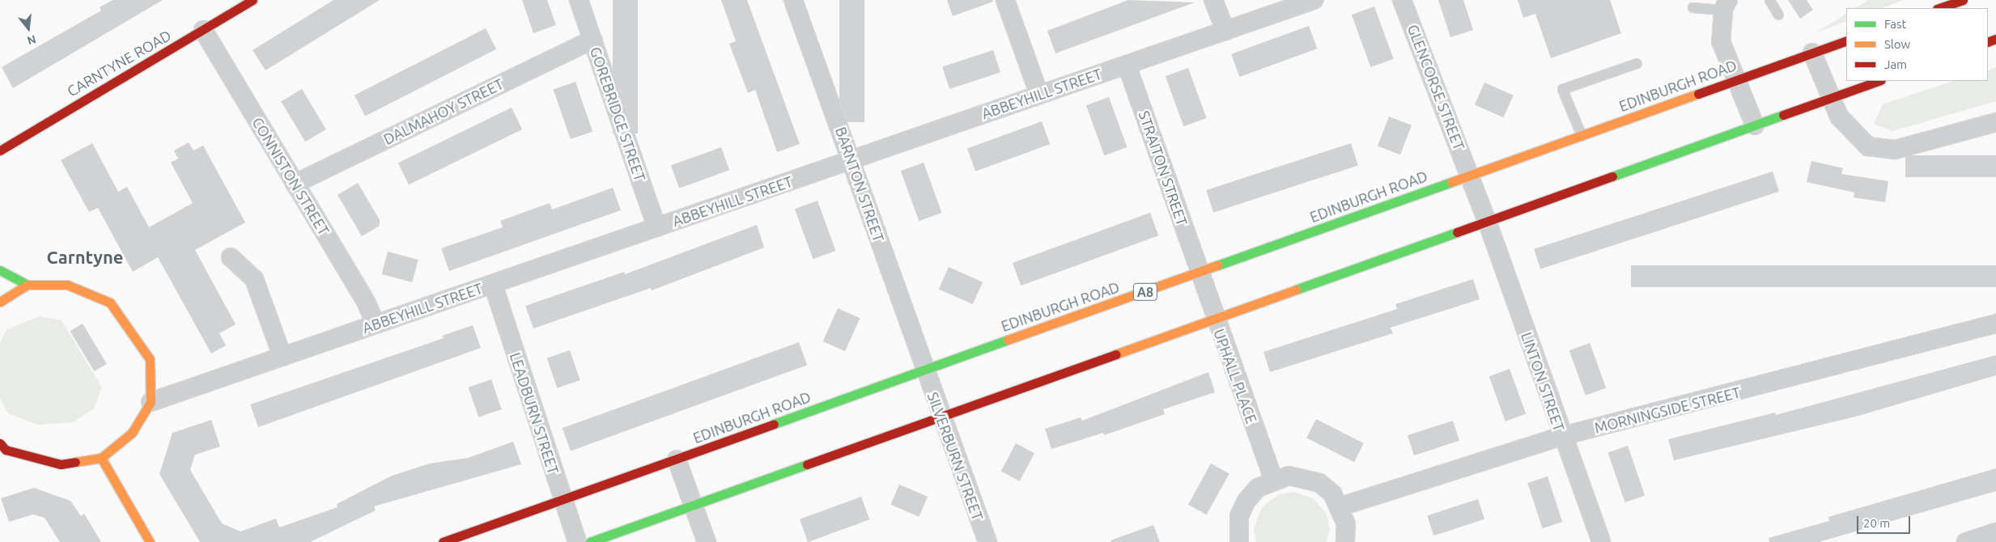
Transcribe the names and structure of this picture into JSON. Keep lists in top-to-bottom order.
{
  "streets": {
    "main road": ["CARNTYNE ROAD", "EDINBURGH ROAD", "A8"],
    "street": [
      "GLENCORSE STREET",
      "ABBEYHILL STREET",
      "DALMAHOY STREET",
      "GOREBRIDGE STREET",
      "STRAITON STREET",
      "CONNISTON STREET",
      "BARNTON STREET",
      "UPHALL PLACE",
      "LINTON STREET",
      "MORNINGSIDE STREET",
      "LEADBURN STREET",
      "SILVERBURN STREET"
    ]
  },
  "crossings": [
    ["CARNTYNE ROAD", "CONNISTON STREET"],
    ["EDINBURGH ROAD", "GLENCORSE STREET"],
    ["EDINBURGH ROAD", "STRAITON STREET"],
    ["EDINBURGH ROAD", "BARNTON STREET"],
    ["EDINBURGH ROAD", "UPHALL PLACE"],
    ["EDINBURGH ROAD", "LEADBURN STREET"],
    ["EDINBURGH ROAD", "SILVERBURN STREET"],
    ["GLENCORSE STREET", "LINTON STREET"],
    ["ABBEYHILL STREET", "GOREBRIDGE STREET"],
    ["ABBEYHILL STREET", "STRAITON STREET"],
    ["ABBEYHILL STREET", "CONNISTON STREET"],
    ["ABBEYHILL STREET", "BARNTON STREET"],
    ["ABBEYHILL STREET", "LEADBURN STREET"],
    ["DALMAHOY STREET", "GOREBRIDGE STREET"],
    ["DALMAHOY STREET", "CONNISTON STREET"],
    ["STRAITON STREET", "UPHALL PLACE"],
    ["BARNTON STREET", "SILVERBURN STREET"],
    ["LINTON STREET", "MORNINGSIDE STREET"]
  ],
  "districts": ["Carntyne"],
  "legend": ["Fast", "Slow", "Jam"],
  "scale_bar": "20 m",
  "north": "bottom"
}
